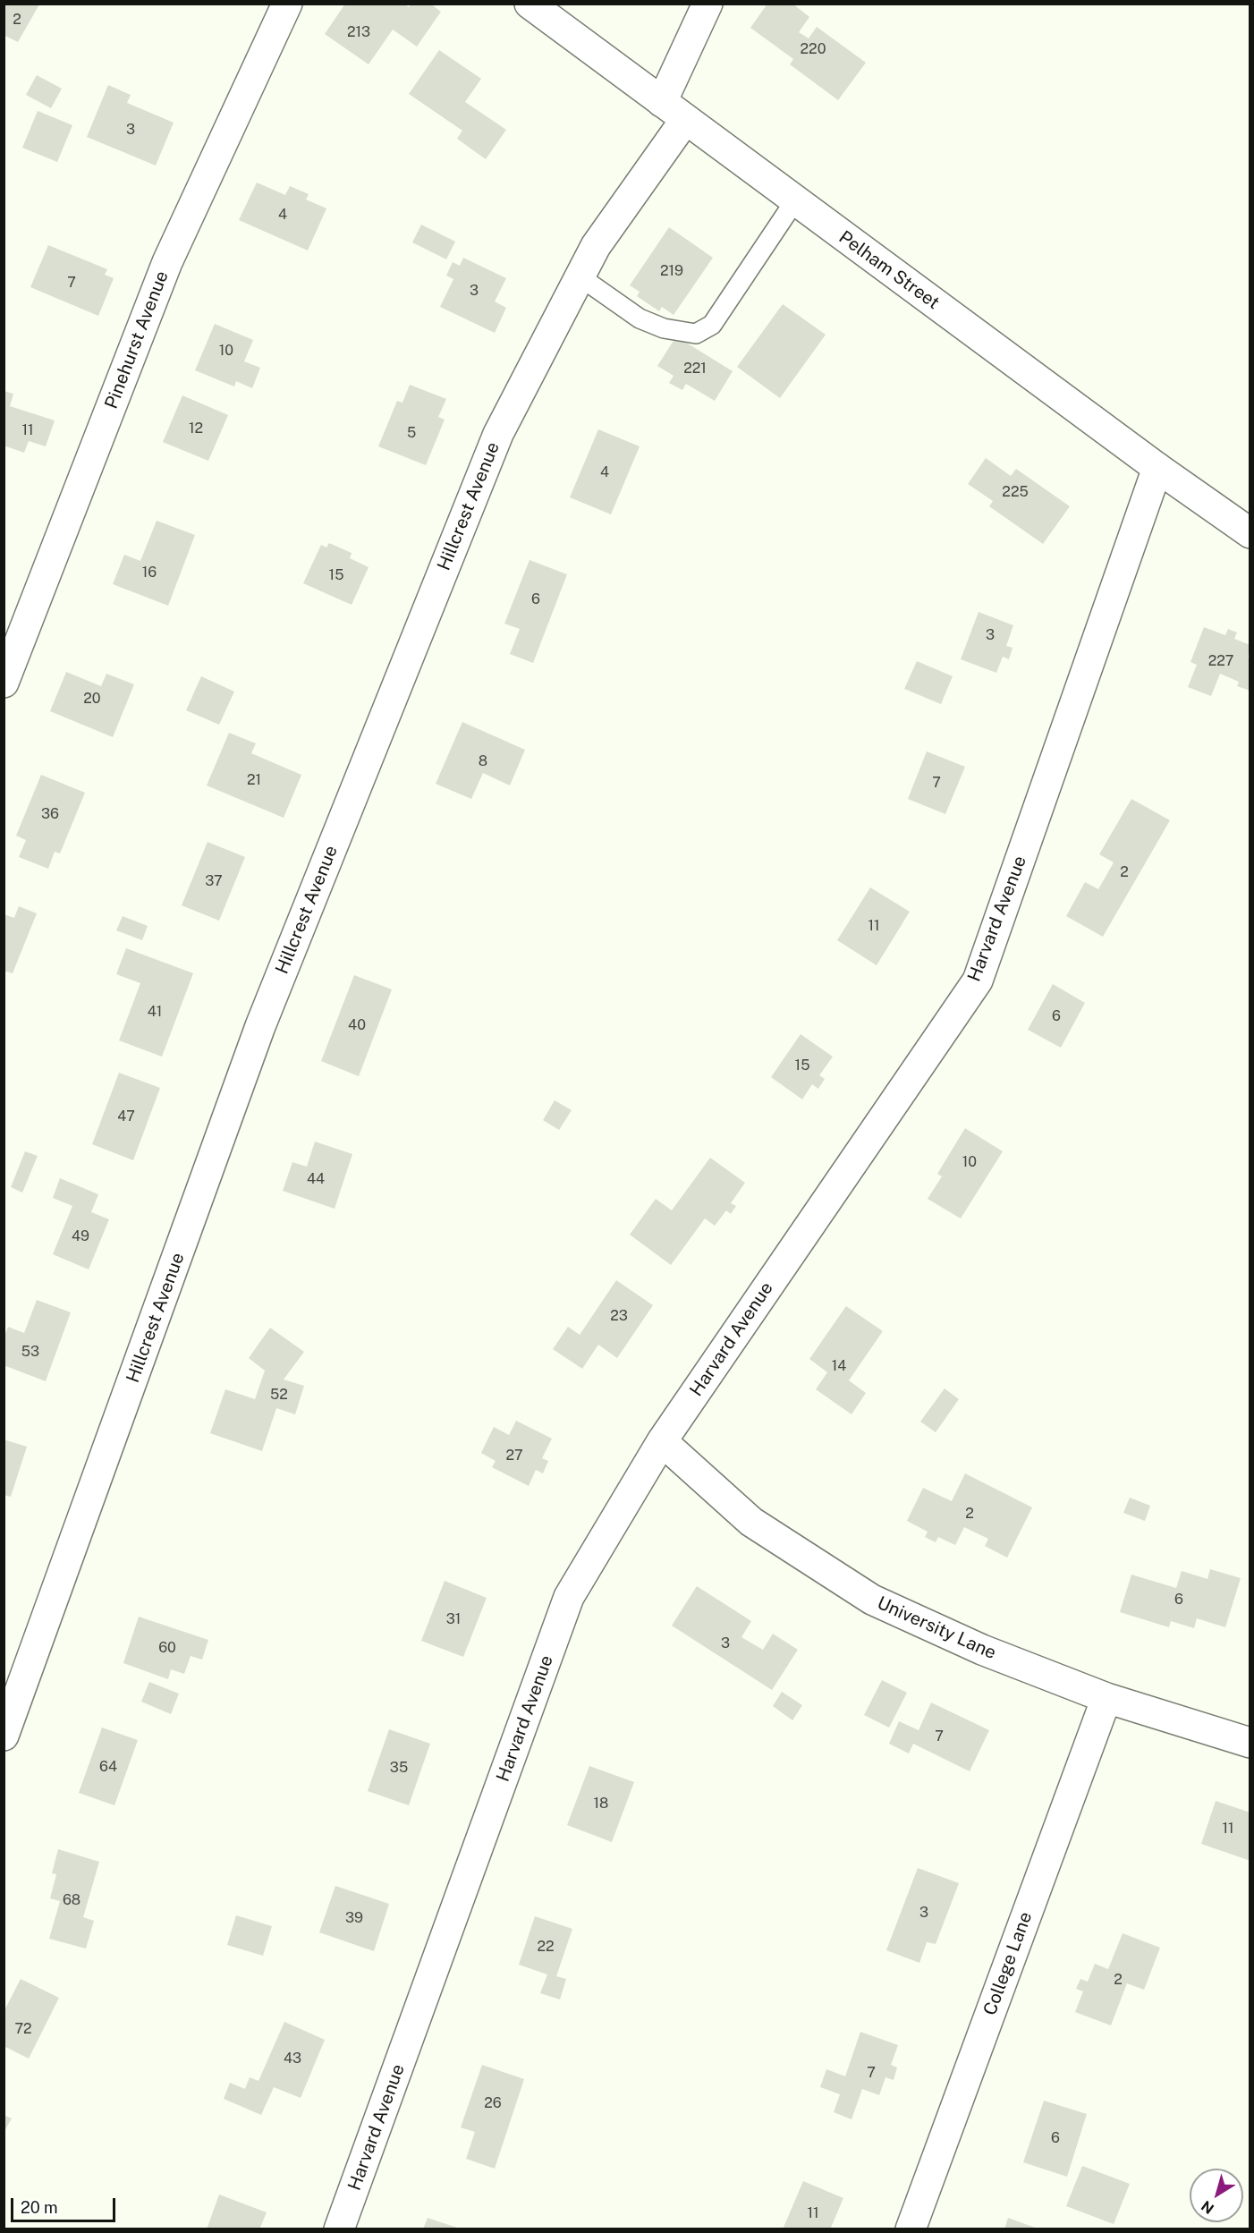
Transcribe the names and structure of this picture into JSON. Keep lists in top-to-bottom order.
{
  "streets": {
    "street": [
      "Pelham Street",
      "Pinehurst Avenue",
      "Hillcrest Avenue",
      "Harvard Avenue",
      "University Lane",
      "College Lane"
    ]
  },
  "crossings": [
    ["Pelham Street", "Hillcrest Avenue"],
    ["Pelham Street", "Harvard Avenue"],
    ["Harvard Avenue", "University Lane"],
    ["University Lane", "College Lane"]
  ],
  "house_numbers": [
    "2",
    "213",
    "220",
    "3",
    "4",
    "219",
    "7",
    "3",
    "10",
    "221",
    "12",
    "11",
    "5",
    "4",
    "225",
    "16",
    "15",
    "6",
    "3",
    "227",
    "20",
    "8",
    "21",
    "7",
    "36",
    "2",
    "37",
    "11",
    "41",
    "6",
    "40",
    "15",
    "47",
    "10",
    "44",
    "49",
    "23",
    "53",
    "14",
    "52",
    "27",
    "2",
    "6",
    "31",
    "3",
    "60",
    "7",
    "64",
    "35",
    "18",
    "11",
    "68",
    "3",
    "39",
    "22",
    "2",
    "72",
    "43",
    "7",
    "26",
    "6",
    "11"
  ],
  "scale_bar": "20 m",
  "north": "bottom left"
}
